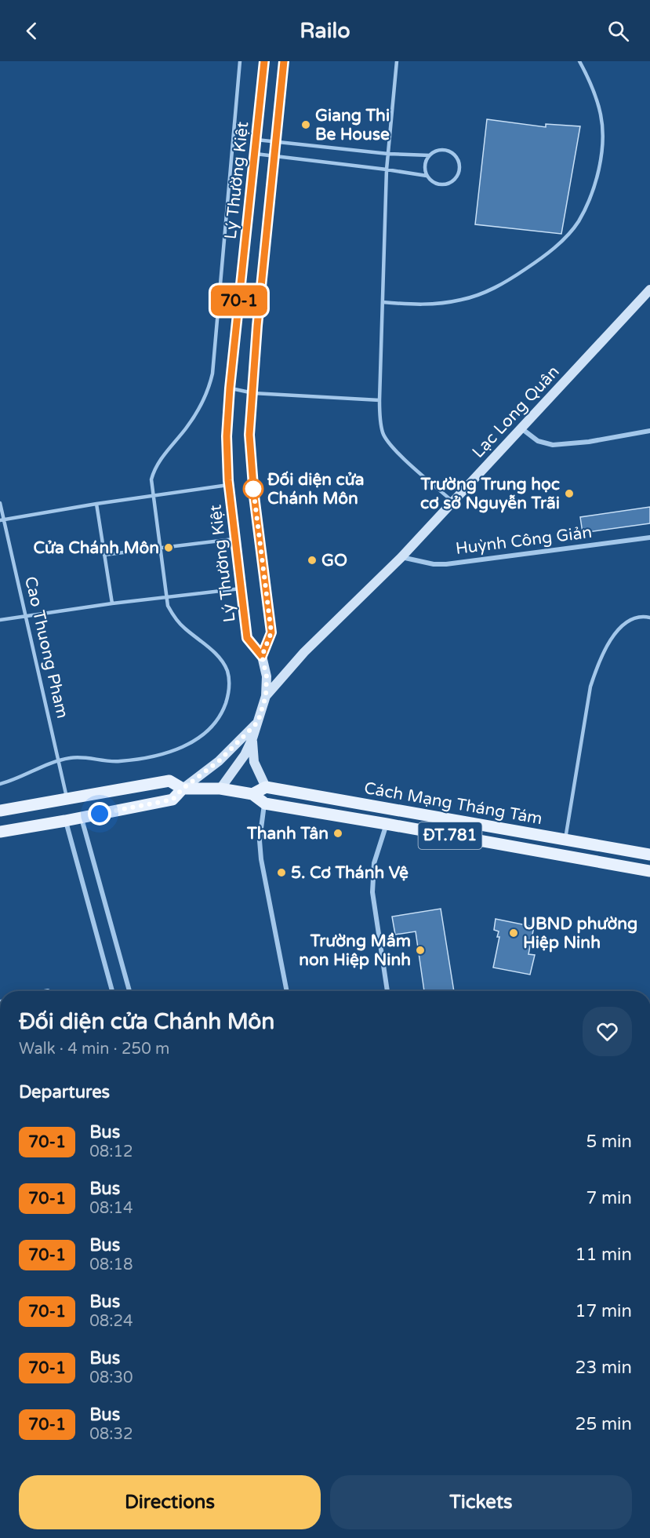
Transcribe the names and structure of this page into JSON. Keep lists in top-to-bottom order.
{
  "streets": {
    "main road": [
      "Lý Thường Kiệt",
      "Lạc Long Quân",
      "Cách Mạng Tháng Tám",
      "ĐT.781"
    ],
    "street": ["Huỳnh Công Giản"],
    "lane": ["Cao Thuong Pham"]
  },
  "crossings": [
    ["Lý Thường Kiệt", "Lạc Long Quân"],
    ["Lạc Long Quân", "Huỳnh Công Giản"],
    ["Lạc Long Quân", "Cách Mạng Tháng Tám"],
    ["Cao Thuong Pham", "Cách Mạng Tháng Tám"]
  ],
  "places": [
    "Giang Thi Be House",
    "Đối diện cửa Chánh Môn",
    "Trường Trung học cơ sở Nguyễn Trãi",
    "Cửa Chánh Môn",
    "GO",
    "Thanh Tân",
    "5. Cơ Thánh Vệ",
    "UBND phường Hiệp Ninh",
    "Trường Mầm non Hiệp Ninh"
  ],
  "lines": ["bus line 70-1"],
  "page": {
    "header": "Railo",
    "on_map": "70-1",
    "heading": [
      ["Đối diện cửa Chánh Môn", "Walk · 4 min · 250 m"],
      "Departures"
    ],
    "list": [
      {
        "mark": "70-1",
        "name": "Bus",
        "note": "08:12",
        "value": "5 min"
      },
      {
        "mark": "70-1",
        "name": "Bus",
        "note": "08:14",
        "value": "7 min"
      },
      {
        "mark": "70-1",
        "name": "Bus",
        "note": "08:18",
        "value": "11 min"
      },
      {
        "mark": "70-1",
        "name": "Bus",
        "note": "08:24",
        "value": "17 min"
      },
      {
        "mark": "70-1",
        "name": "Bus",
        "note": "08:30",
        "value": "23 min"
      },
      {
        "mark": "70-1",
        "name": "Bus",
        "note": "08:32",
        "value": "25 min"
      }
    ],
    "buttons": ["Directions", "Tickets"]
  }
}
